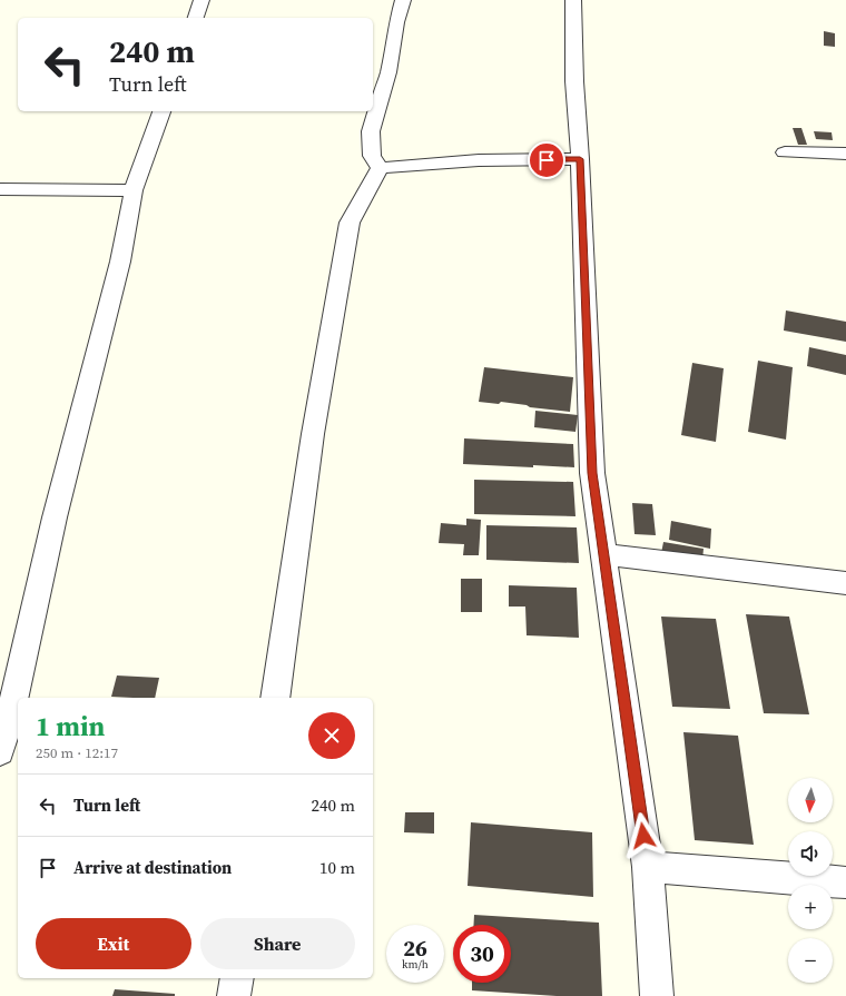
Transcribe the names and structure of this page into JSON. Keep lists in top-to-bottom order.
{
  "north": "bottom",
  "page": {
    "turn": ["240 m", "Turn left"],
    "heading": ["1 min", "250 m · 12:17"],
    "list": [
      {
        "name": "Turn left",
        "value": "240 m"
      },
      {
        "name": "Arrive at destination",
        "value": "10 m"
      }
    ],
    "map_buttons": ["+", "−"],
    "buttons": ["Exit", "Share"],
    "speed": "26 km/h",
    "limit": "30"
  }
}
